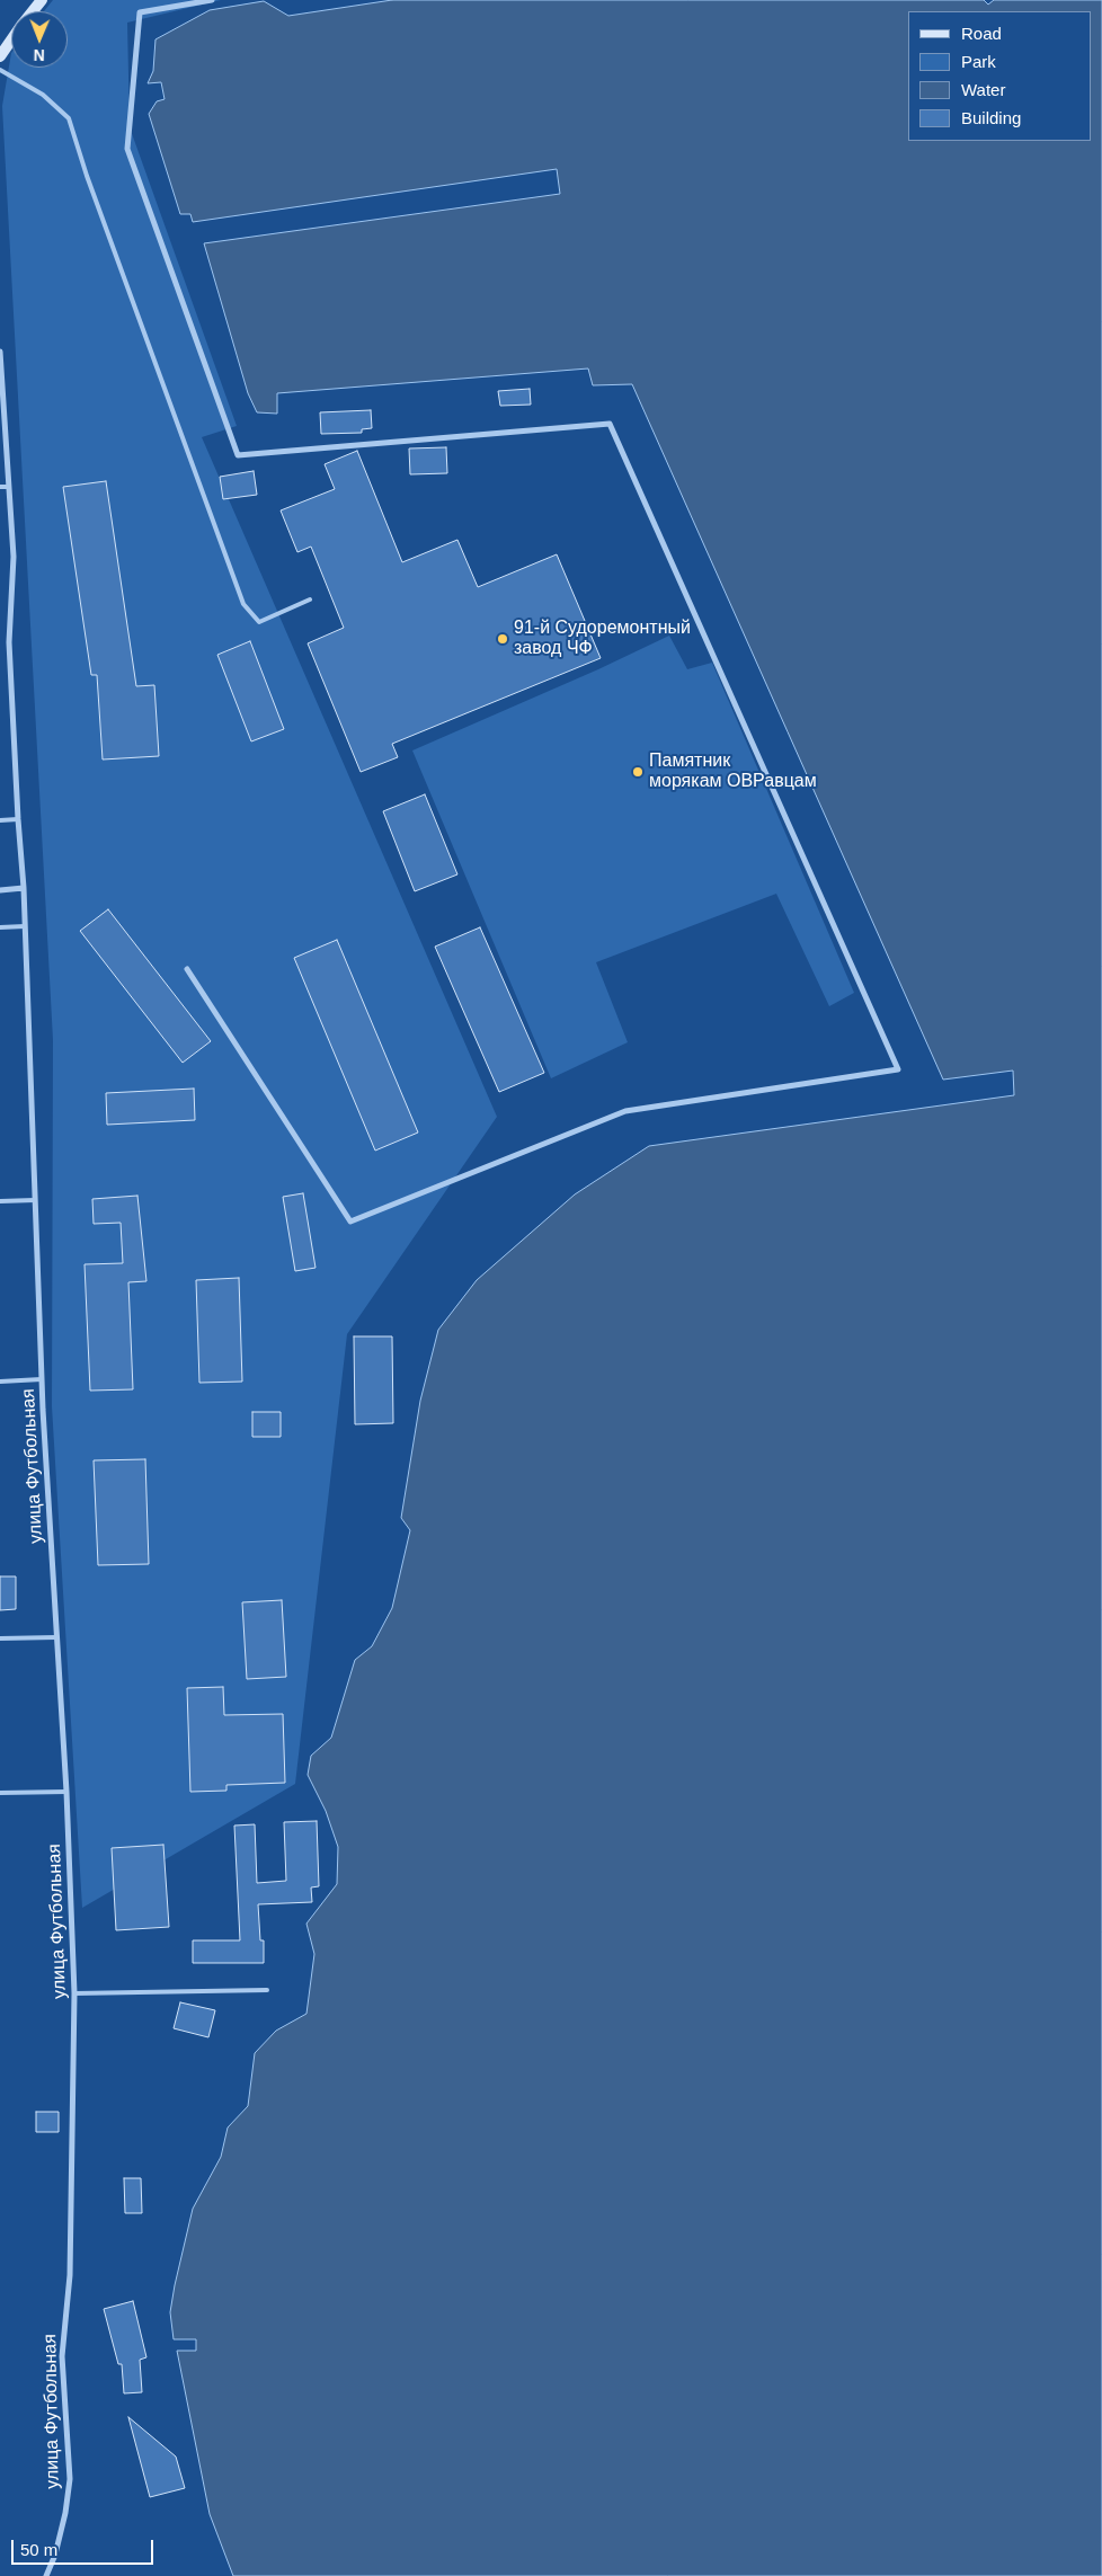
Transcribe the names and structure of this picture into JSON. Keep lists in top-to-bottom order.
{
  "streets": {
    "street": ["улица Футбольная"]
  },
  "places": ["91-й Судоремонтный завод ЧФ", "Памятник морякам ОВРавцам"],
  "legend": [
    "Road",
    "Park",
    "Water",
    "Building"
  ],
  "scale_bar": "50 m",
  "north": "bottom"
}
